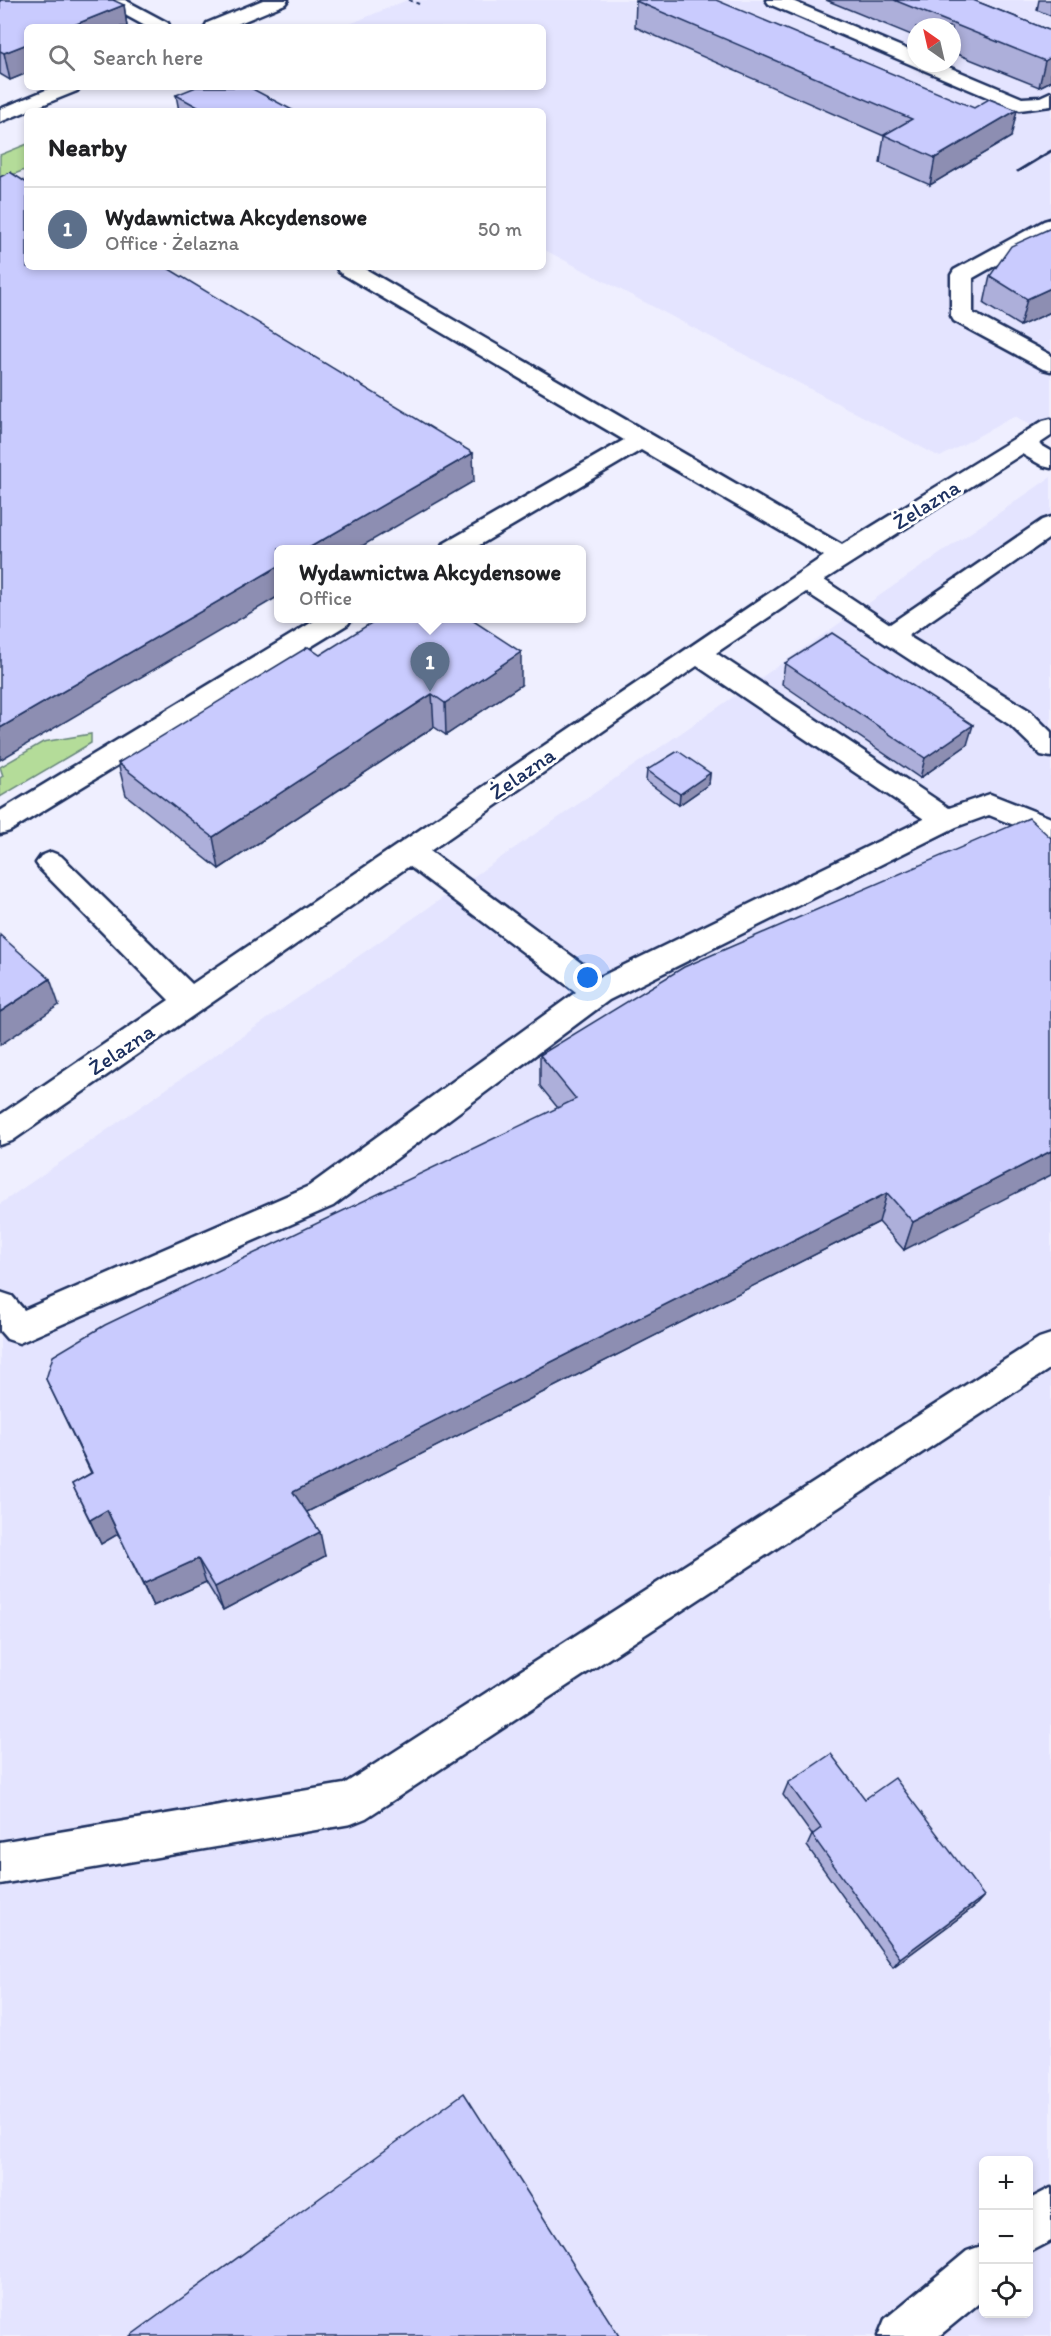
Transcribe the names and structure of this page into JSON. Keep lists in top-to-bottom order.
{
  "streets": {
    "street": ["Żelazna"]
  },
  "north": "top left",
  "page": {
    "search": "Search here",
    "heading": "Nearby",
    "list": [
      {
        "mark": "1",
        "name": "Wydawnictwa Akcydensowe",
        "note": "Office · Żelazna",
        "value": "50 m"
      }
    ],
    "popup": ["Wydawnictwa Akcydensowe", "Office"],
    "pins": "1",
    "map_buttons": ["+", "−"]
  }
}
